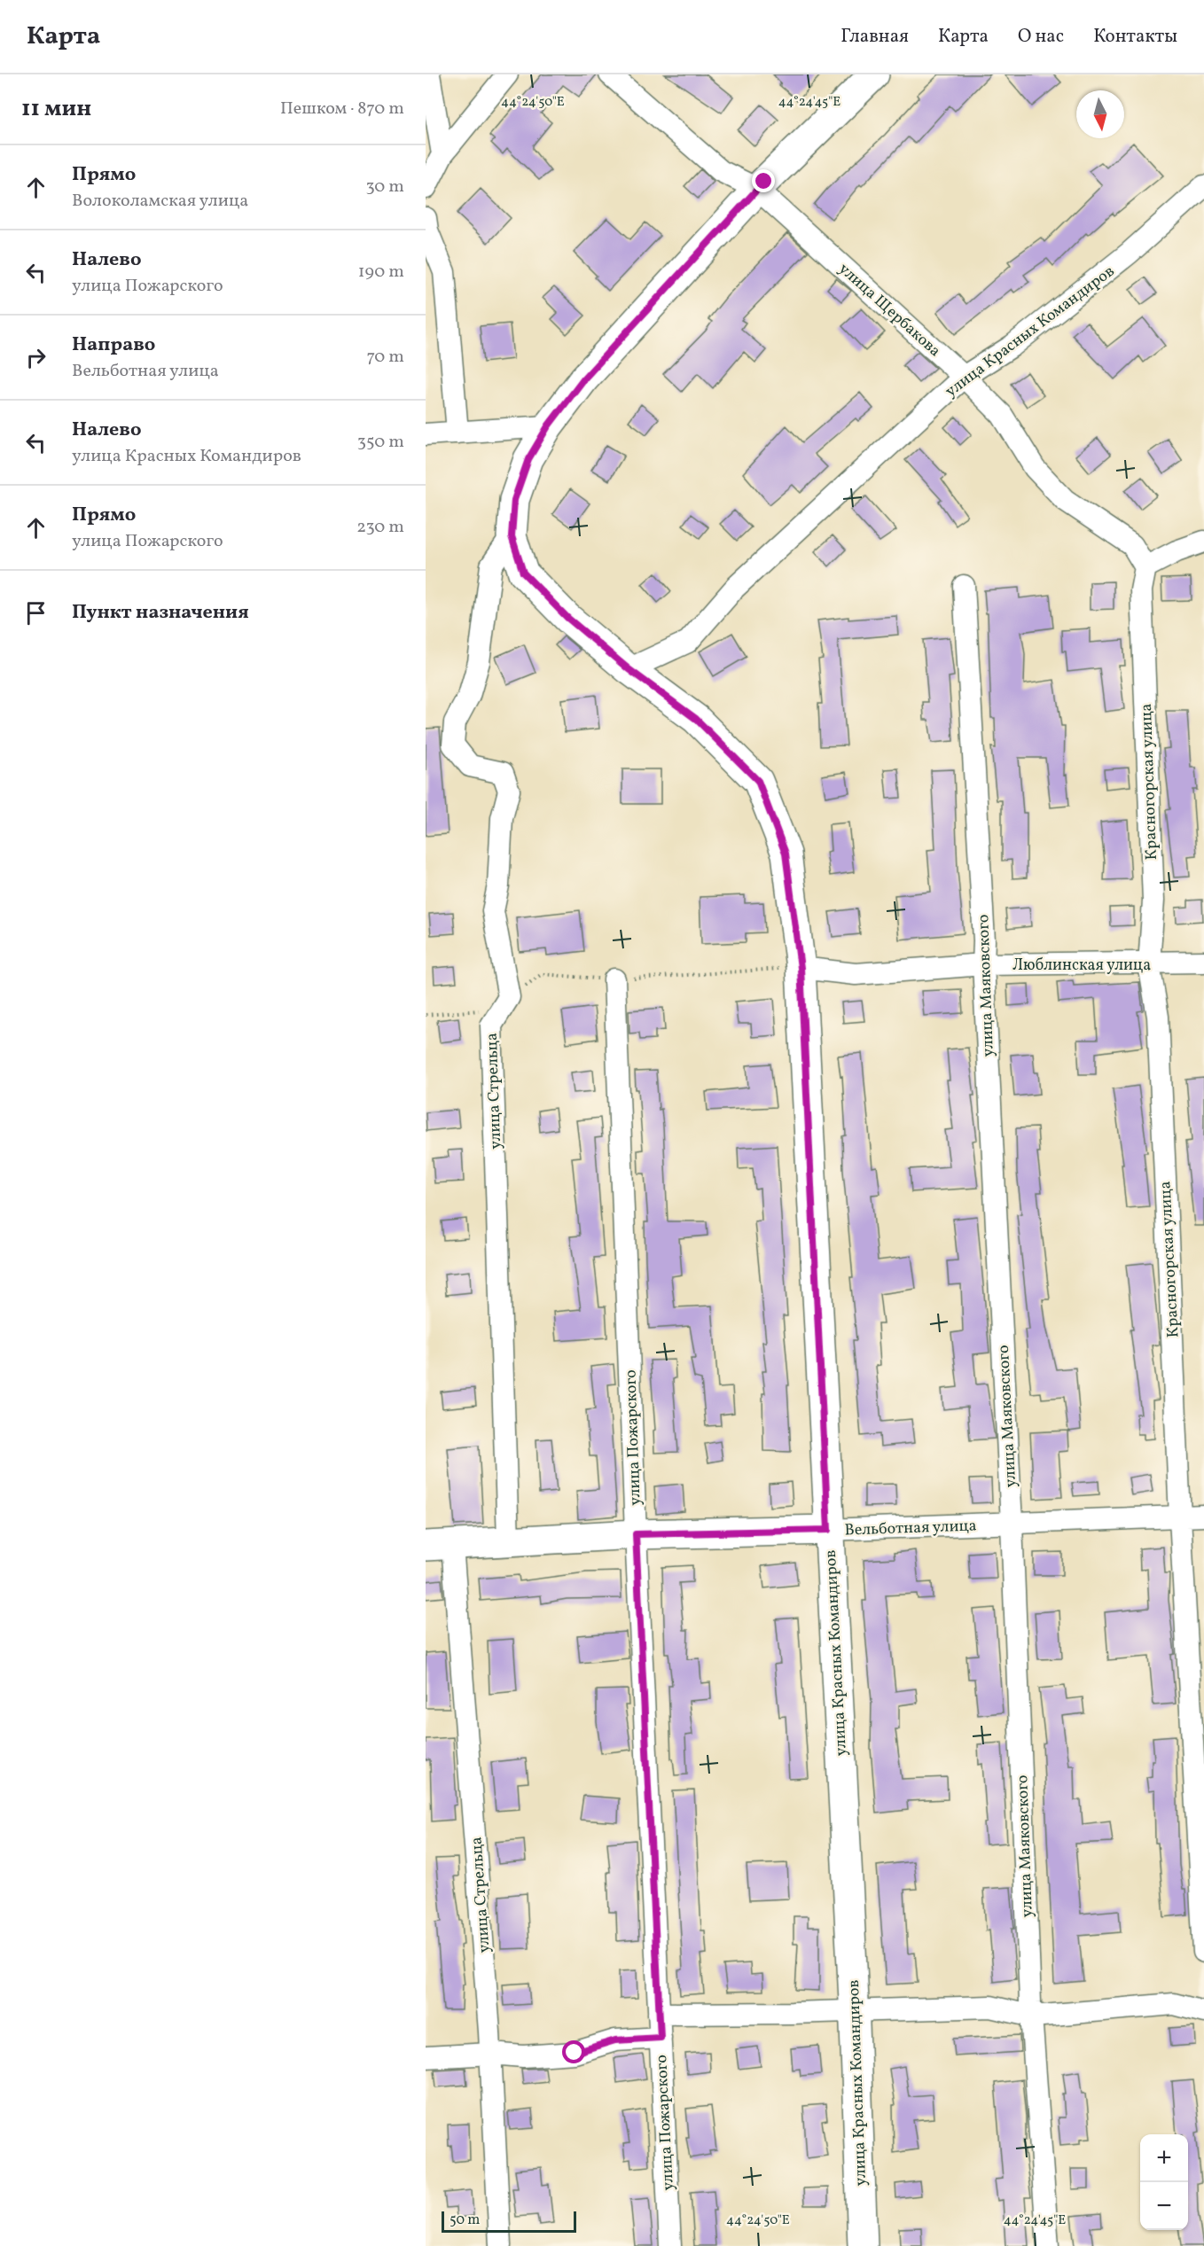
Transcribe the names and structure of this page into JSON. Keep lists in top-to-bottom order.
{
  "streets": {
    "street": [
      "улица Щербакова",
      "улица Красных Командиров",
      "Красногорская улица",
      "Люблинская улица",
      "улица Маяковского",
      "улица Стрельца",
      "улица Пожарского",
      "Вельботная улица"
    ]
  },
  "crossings": [
    ["улица Щербакова", "улица Красных Командиров"],
    ["улица Щербакова", "Красногорская улица"],
    ["улица Красных Командиров", "Люблинская улица"],
    ["улица Красных Командиров", "Вельботная улица"],
    ["Красногорская улица", "Люблинская улица"],
    ["Красногорская улица", "Вельботная улица"],
    ["Люблинская улица", "улица Маяковского"],
    ["улица Маяковского", "Вельботная улица"],
    ["улица Стрельца", "Вельботная улица"],
    ["улица Пожарского", "Вельботная улица"]
  ],
  "scale_bar": "50 m",
  "north": "bottom",
  "page": {
    "header": "Карта",
    "nav": [
      "Главная",
      "Карта",
      "О нас",
      "Контакты"
    ],
    "heading": ["11 мин", "Пешком · 870 m"],
    "list": [
      ["Прямо", "Волоколамская улица", "30 m"],
      ["Налево", "улица Пожарского", "190 m"],
      ["Направо", "Вельботная улица", "70 m"],
      ["Налево", "улица Красных Командиров", "350 m"],
      ["Прямо", "улица Пожарского", "230 m"],
      "Пункт назначения"
    ],
    "map_buttons": ["+", "−"],
    "scale": "50 m"
  },
  "coordinates": ["44°24'50\"E", "44°24'45\"E"]
}
